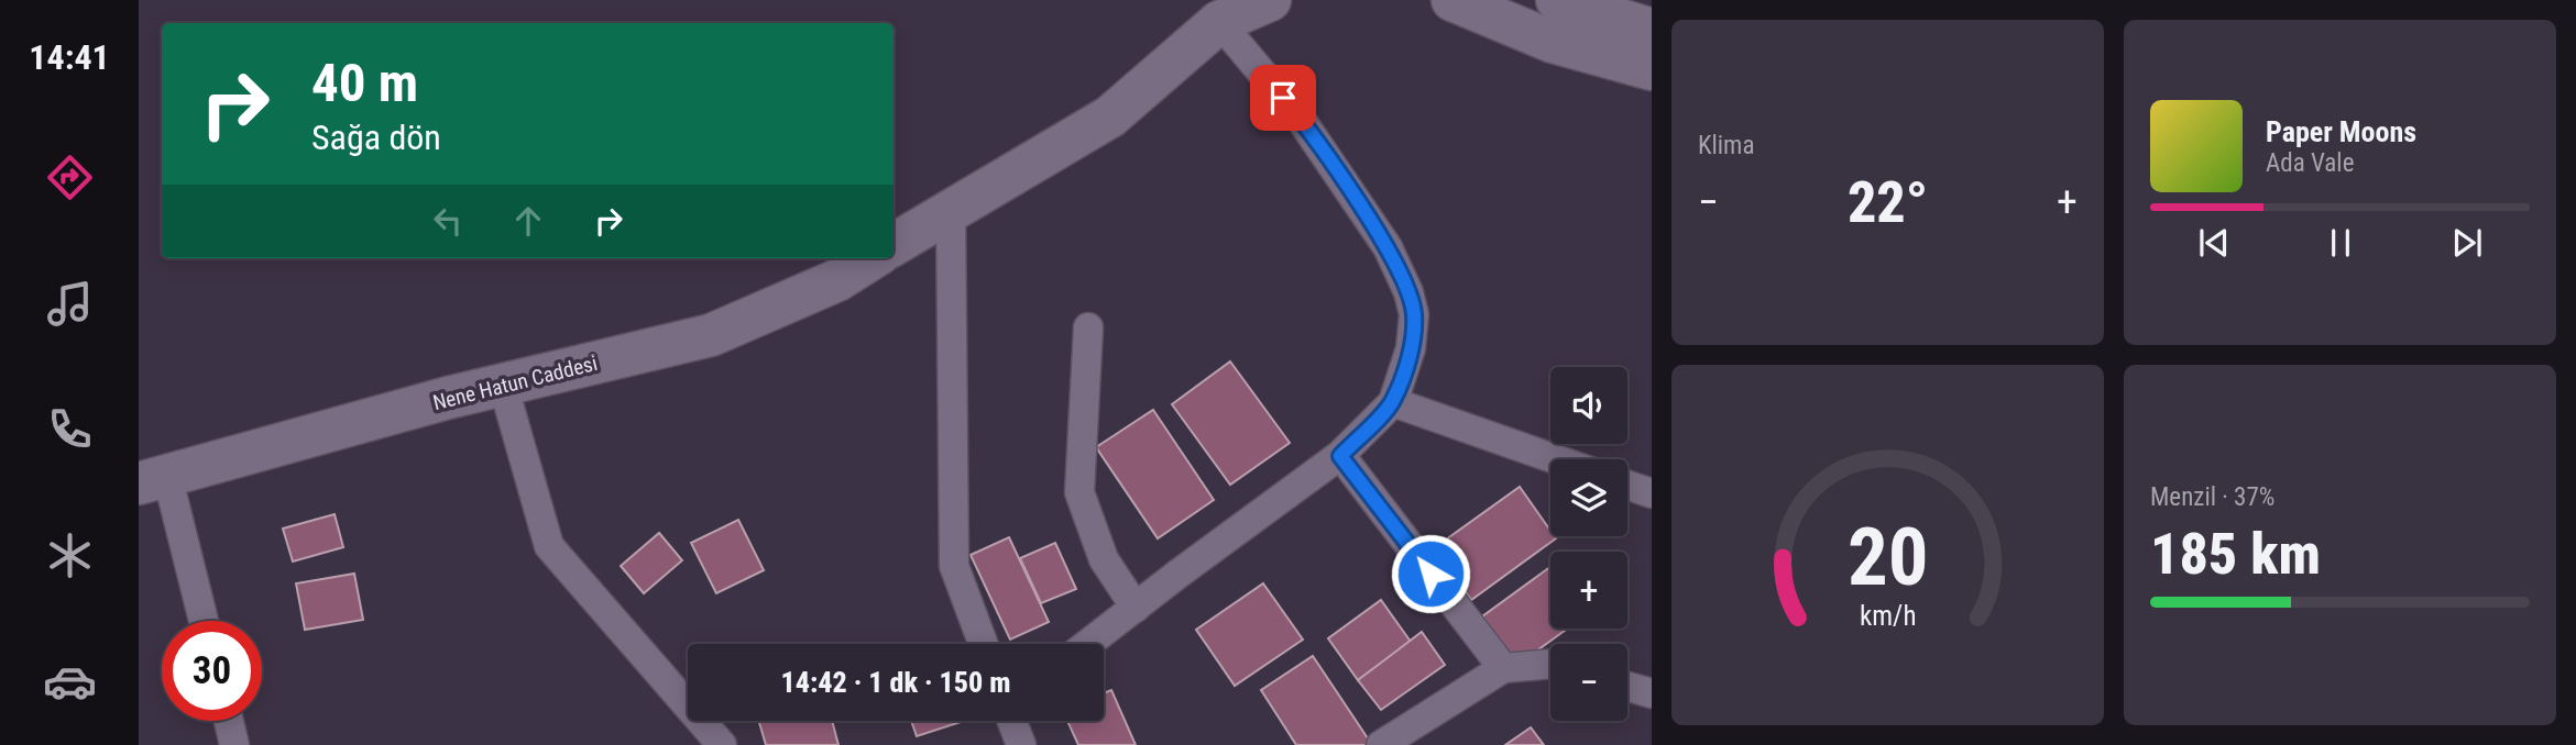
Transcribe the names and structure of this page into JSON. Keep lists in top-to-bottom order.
{
  "streets": {
    "street": ["Nene Hatun Caddesi"]
  },
  "page": {
    "tabs": "14:41",
    "tile": [
      "Klima",
      ["Menzil · 37%", "185 km"]
    ],
    "turn": ["40 m", "Sağa dön"],
    "song": ["Paper Moons", "Ada Vale"],
    "heat": ["−", "22°", "+"],
    "map_buttons": ["+", "−"],
    "limit": "30",
    "trip": "14:42 · 1 dk · 150 m",
    "gauge": ["20", "km/h"]
  }
}
